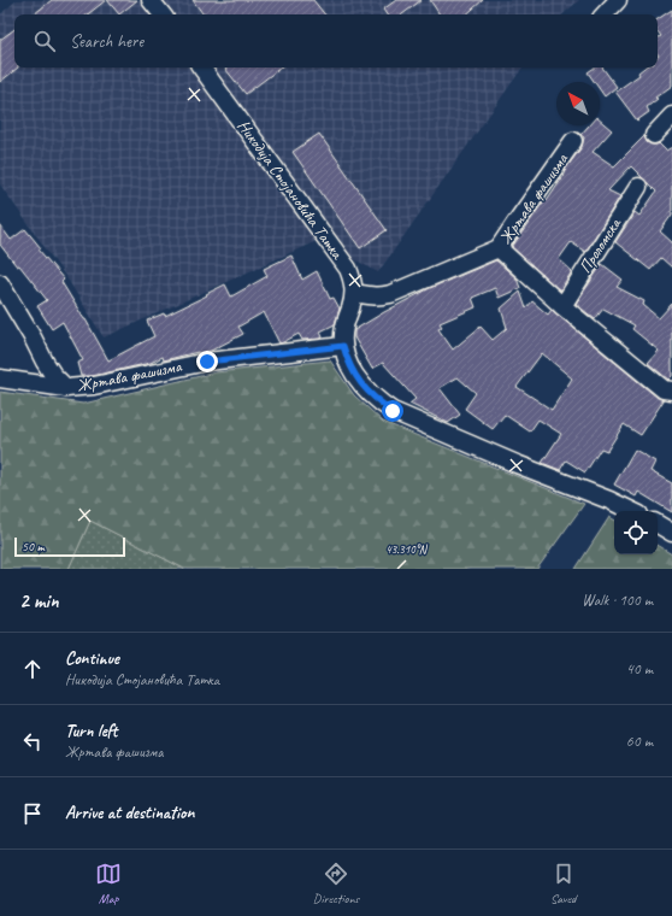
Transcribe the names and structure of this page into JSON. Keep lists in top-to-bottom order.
{
  "streets": {
    "street": ["Никодија Стојановића Татка", "Жртава фашизма", "Проломска"]
  },
  "crossings": [
    ["Никодија Стојановића Татка", "Жртава фашизма"]
  ],
  "scale_bar": "50 m",
  "north": "top left",
  "page": {
    "search": "Search here",
    "scale": "50 m",
    "heading": ["2 min", "Walk · 100 m"],
    "list": [
      ["Continue", "Никодија Стојановића Татка", "40 m"],
      ["Turn left", "Жртава фашизма", "60 m"],
      "Arrive at destination"
    ],
    "nav": ["Map", "Directions", "Saved"]
  },
  "coordinates": ["43.310°N"]
}
